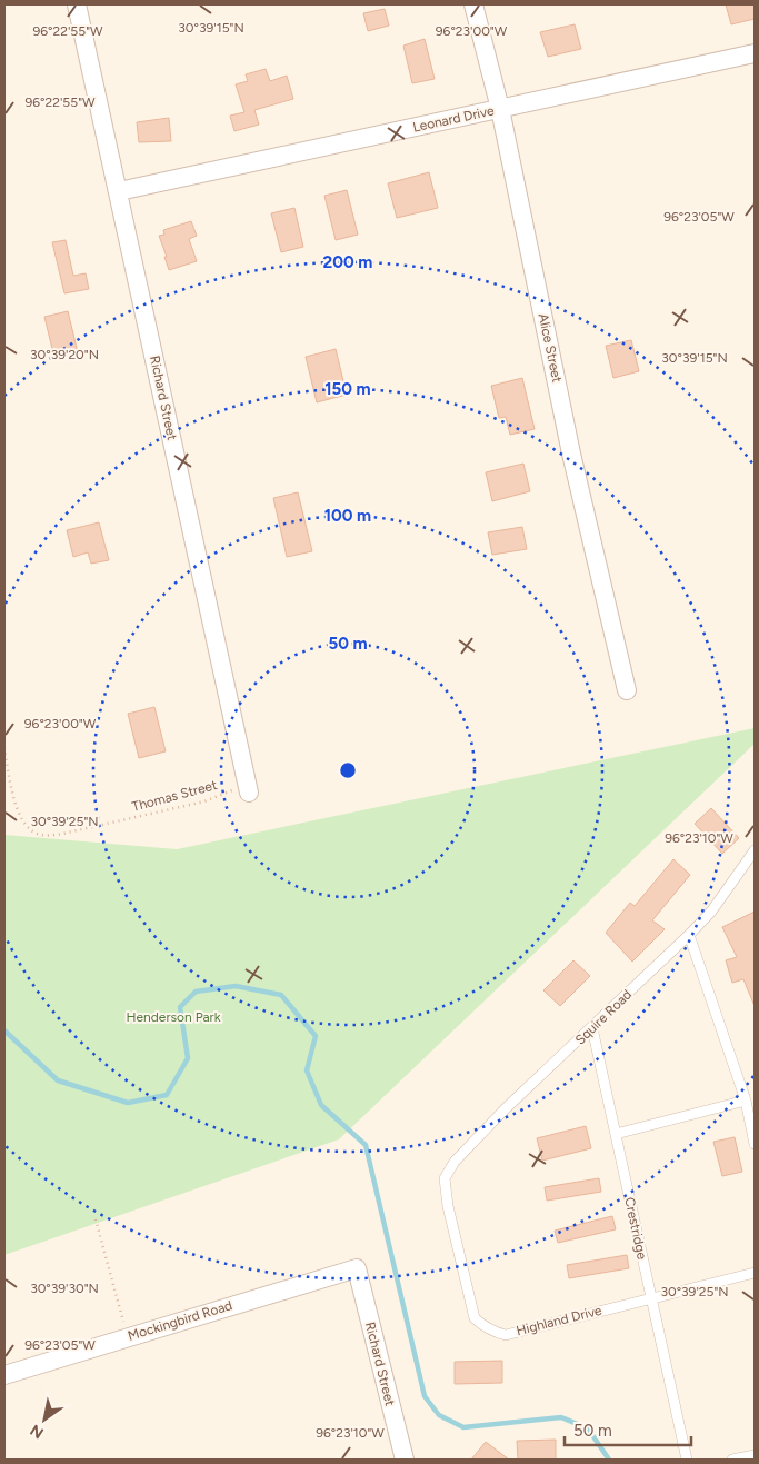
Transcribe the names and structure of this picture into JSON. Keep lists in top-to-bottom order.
{
  "streets": {
    "street": [
      "Leonard Drive",
      "Alice Street",
      "Richard Street",
      "Mockingbird Road"
    ],
    "lane": ["Squire Road", "Crestridge", "Highland Drive"],
    "path": ["Thomas Street"]
  },
  "crossings": [
    ["Leonard Drive", "Alice Street"],
    ["Leonard Drive", "Richard Street"],
    ["Richard Street", "Thomas Street"],
    ["Richard Street", "Mockingbird Road"],
    ["Squire Road", "Crestridge"],
    ["Squire Road", "Highland Drive"],
    ["Crestridge", "Highland Drive"]
  ],
  "parks": ["Henderson Park"],
  "scale_bar": "50 m",
  "north": "bottom left",
  "coordinates": [
    "30°39'15\"N",
    "96°22'55\"W",
    "96°23'00\"W",
    "96°23'05\"W",
    "30°39'20\"N",
    "30°39'25\"N",
    "96°23'10\"W",
    "30°39'30\"N"
  ],
  "rings": [
    "200 m",
    "150 m",
    "100 m",
    "50 m"
  ]
}
